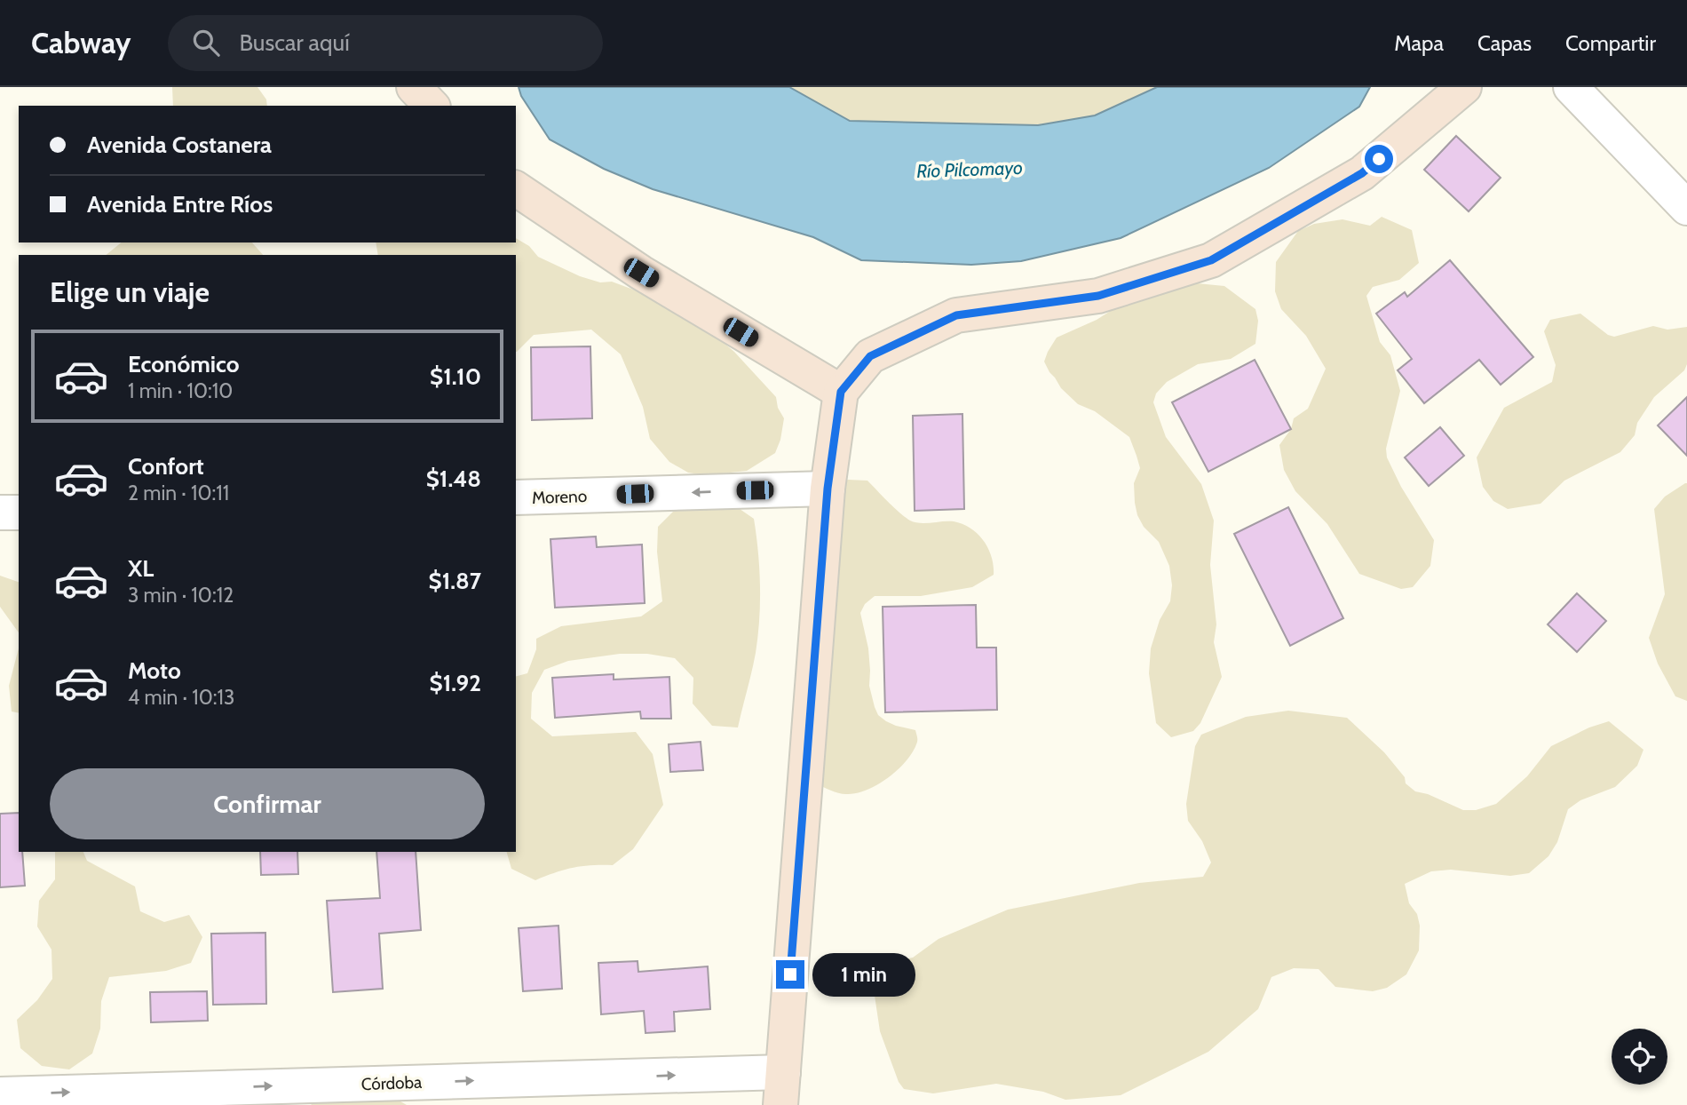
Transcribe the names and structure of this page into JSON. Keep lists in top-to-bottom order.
{
  "streets": {
    "street": ["Moreno", "Córdoba"]
  },
  "one_way": ["Moreno", "Córdoba"],
  "water": ["Río Pilcomayo"],
  "page": {
    "header": "Cabway",
    "search": "Buscar aquí",
    "nav": ["Mapa", "Capas", "Compartir"],
    "banner": ["Avenida Costanera", "Avenida Entre Ríos"],
    "heading": "Elige un viaje",
    "list": [
      {
        "name": "Económico",
        "note": "1 min · 10:10",
        "value": "$1.10"
      },
      {
        "name": "Confort",
        "note": "2 min · 10:11",
        "value": "$1.48"
      },
      {
        "name": "XL",
        "note": "3 min · 10:12",
        "value": "$1.87"
      },
      {
        "name": "Moto",
        "note": "4 min · 10:13",
        "value": "$1.92"
      }
    ],
    "buttons": "Confirmar",
    "bubble": "1 min"
  }
}
